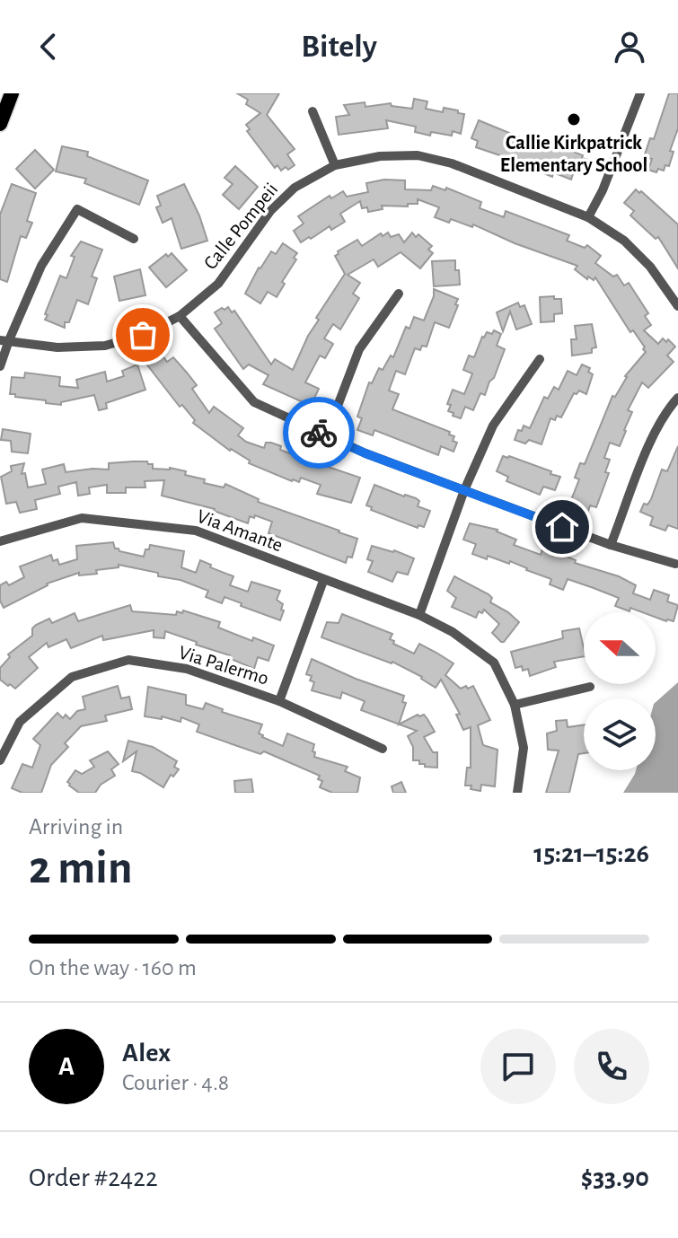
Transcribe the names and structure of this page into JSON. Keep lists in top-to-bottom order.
{
  "streets": {
    "street": ["Calle Pompeii", "Via Amante", "Via Palermo"]
  },
  "places": ["Callie Kirkpatrick Elementary School"],
  "north": "left",
  "page": {
    "header": "Bitely",
    "heading": ["2 min", "Arriving in", "15:21–15:26"],
    "panel": [
      "Alex",
      "Courier · 4.8",
      "Order #2422",
      "$33.90"
    ],
    "bar": "On the way · 160 m",
    "round": "A"
  }
}
